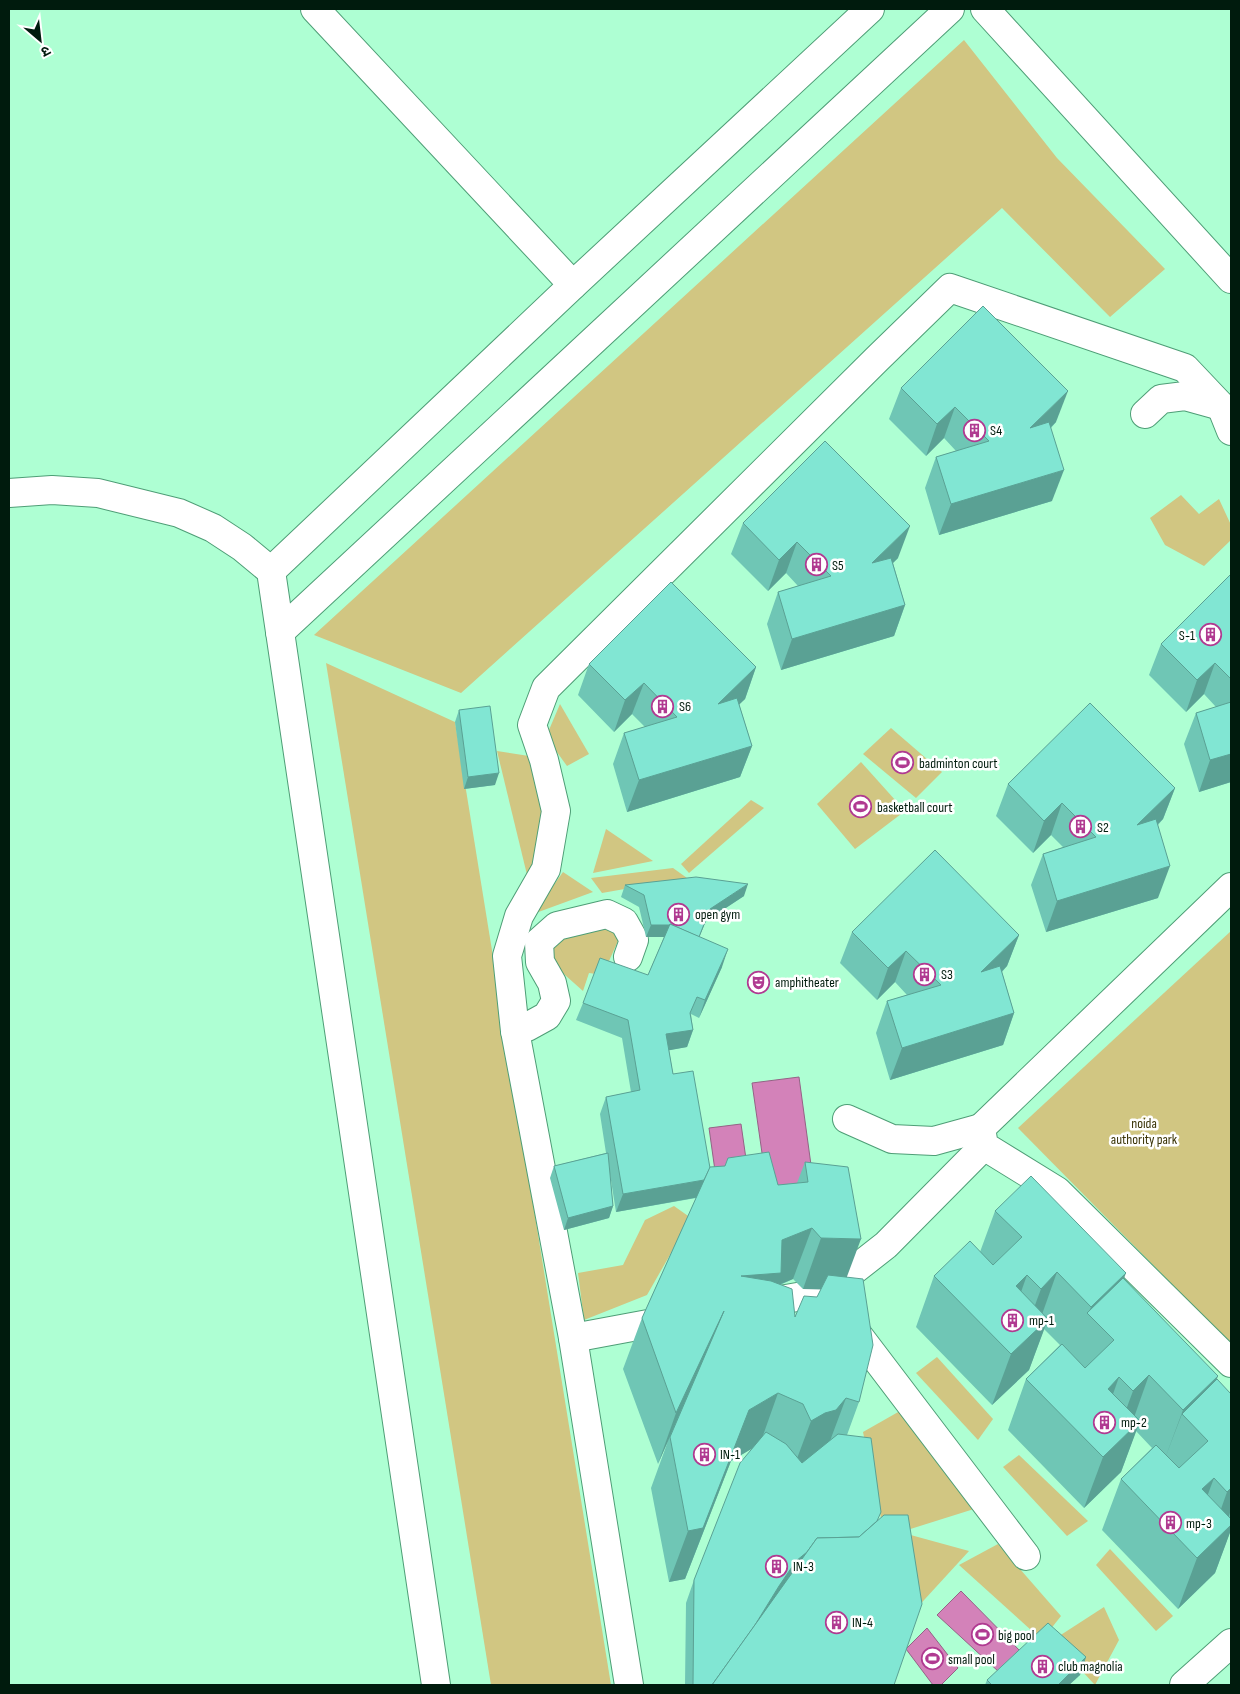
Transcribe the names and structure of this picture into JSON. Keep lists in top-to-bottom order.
{
  "parks": ["noida authority park"],
  "places": {
    "building": [
      "S4",
      "S5",
      "S-1",
      "S6",
      "S2",
      "open gym",
      "S3",
      "mp-1",
      "mp-2",
      "IN-1",
      "mp-3",
      "IN-3",
      "IN-4",
      "club magnolia"
    ],
    "sports": [
      "badminton court",
      "basketball court",
      "big pool",
      "small pool"
    ],
    "theatre": ["amphitheater"]
  },
  "north": "bottom right"
}
